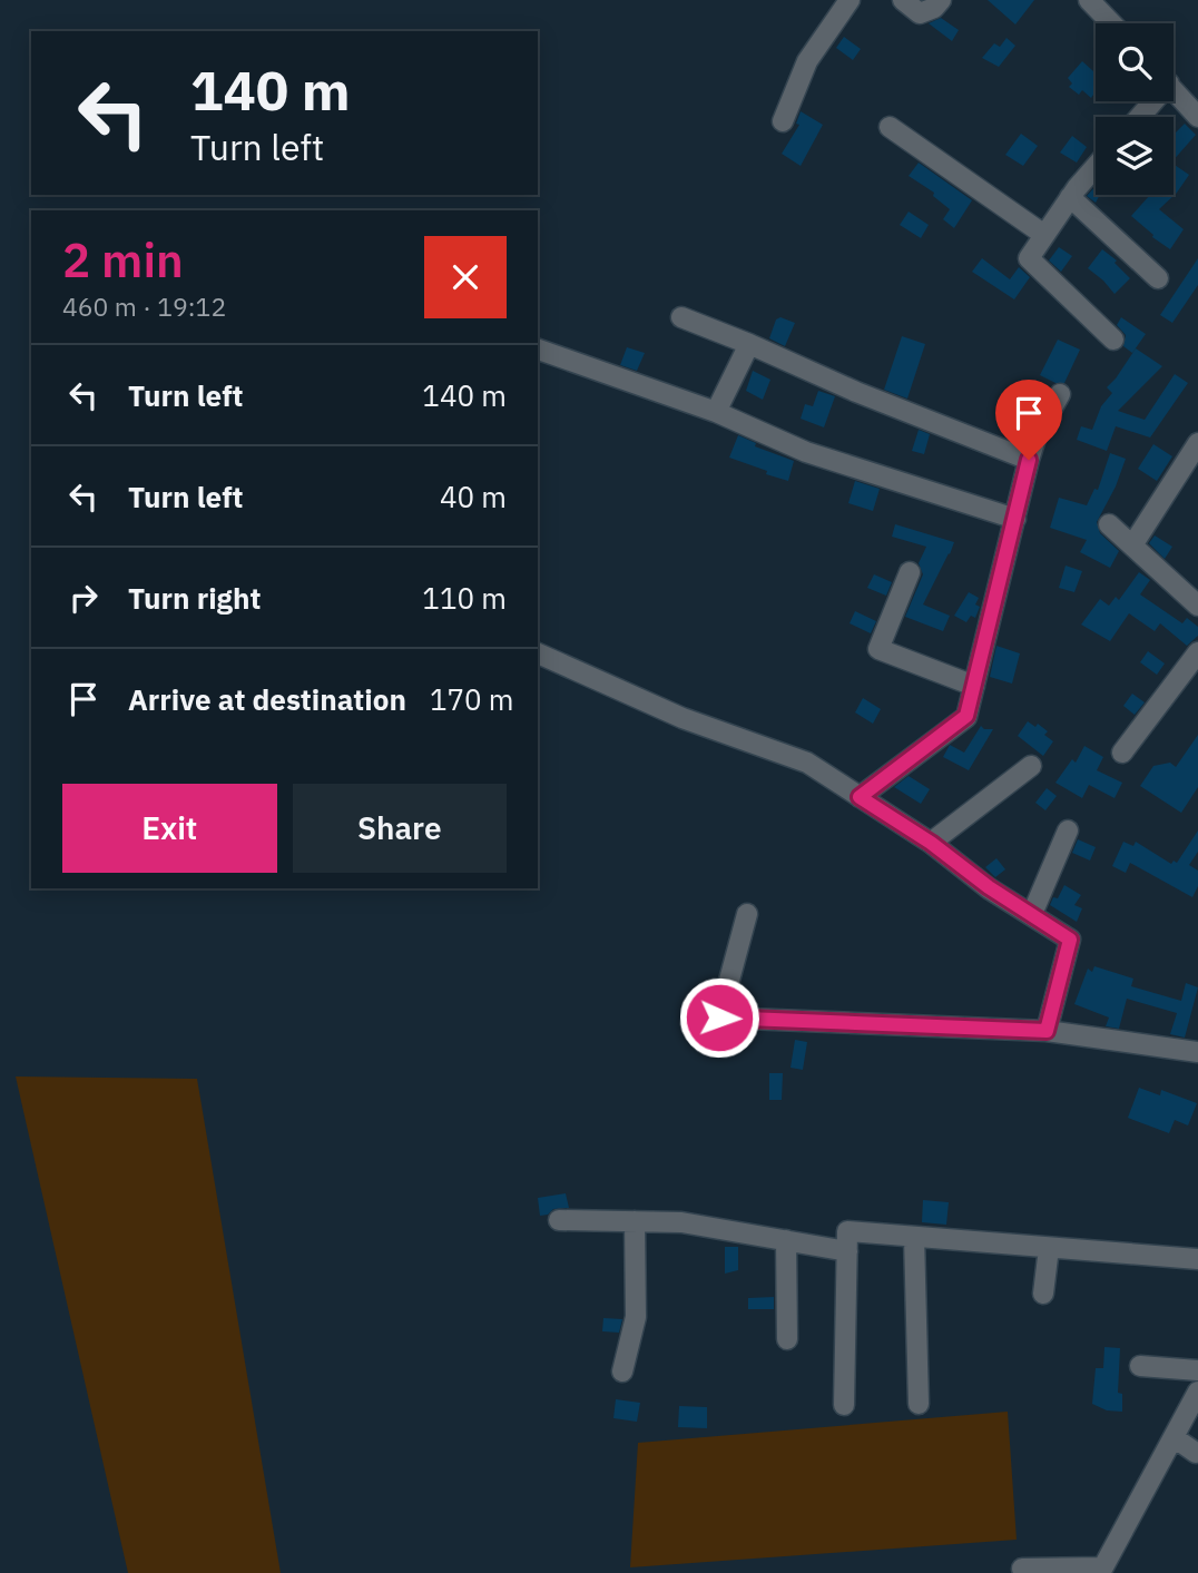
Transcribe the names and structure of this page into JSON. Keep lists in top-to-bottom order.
{
  "page": {
    "turn": ["140 m", "Turn left"],
    "heading": ["2 min", "460 m · 19:12"],
    "list": [
      {
        "name": "Turn left",
        "value": "140 m"
      },
      {
        "name": "Turn left",
        "value": "40 m"
      },
      {
        "name": "Turn right",
        "value": "110 m"
      },
      {
        "name": "Arrive at destination",
        "value": "170 m"
      }
    ],
    "buttons": ["Exit", "Share"]
  }
}
